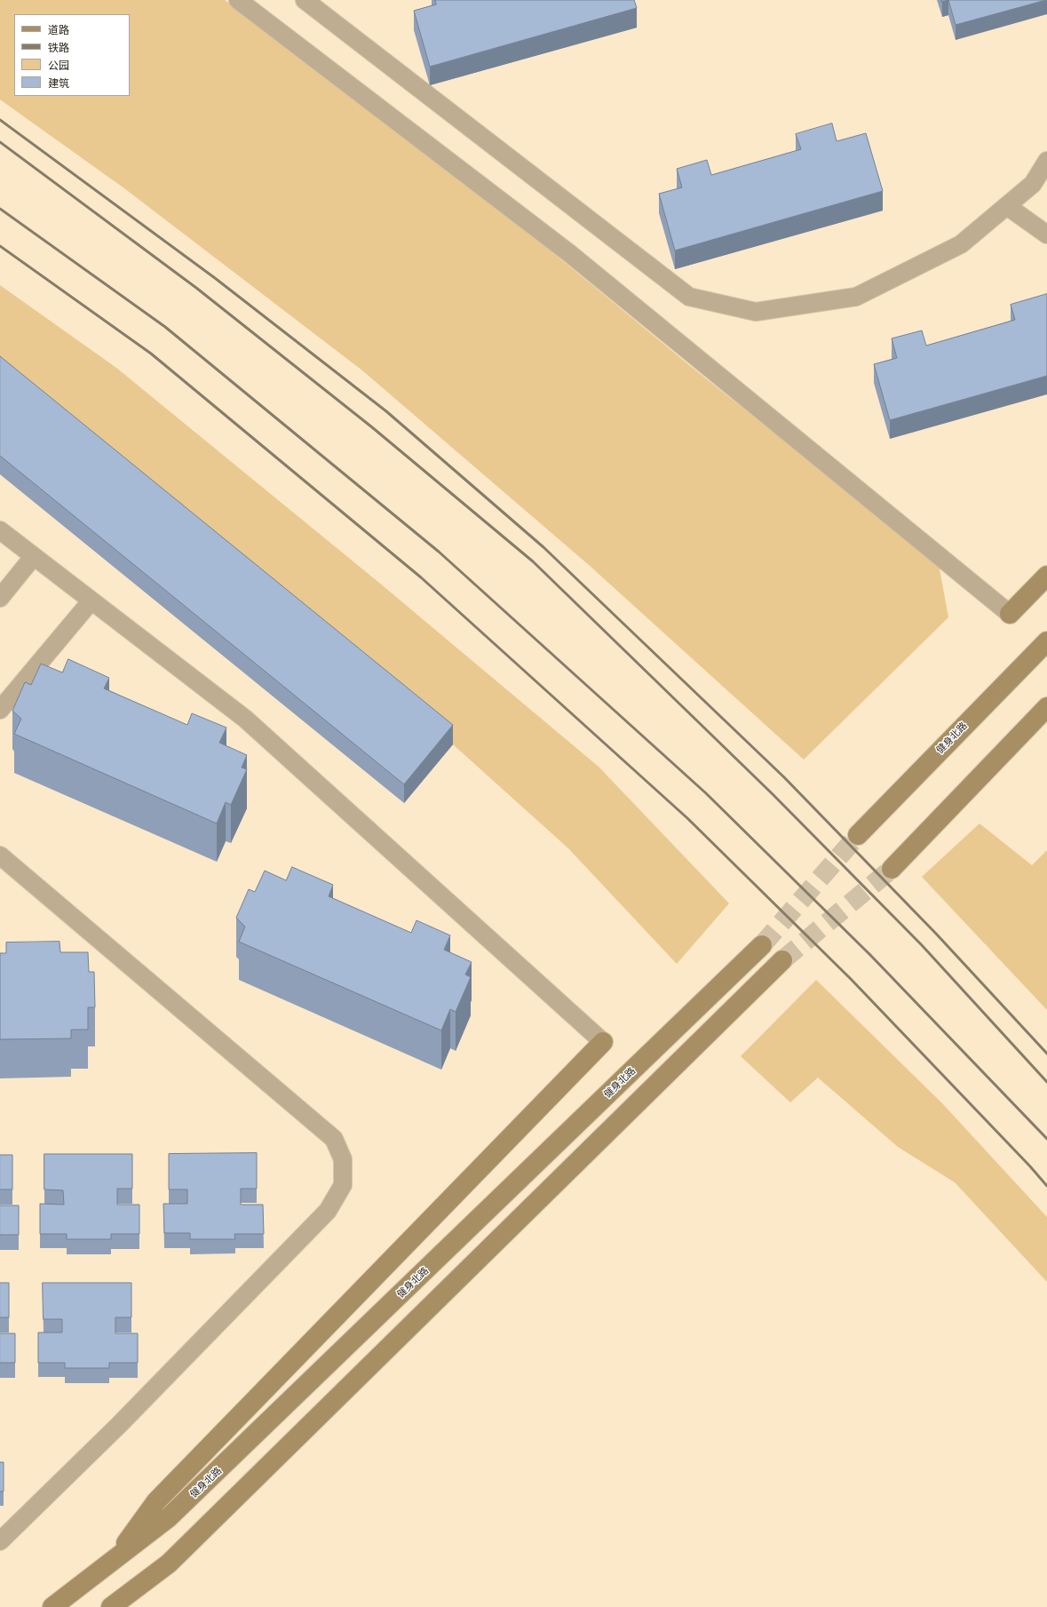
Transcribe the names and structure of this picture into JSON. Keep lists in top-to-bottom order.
{
  "streets": {
    "main road": ["健身北路"]
  },
  "legend": [
    "道路",
    "铁路",
    "公园",
    "建筑"
  ]
}
